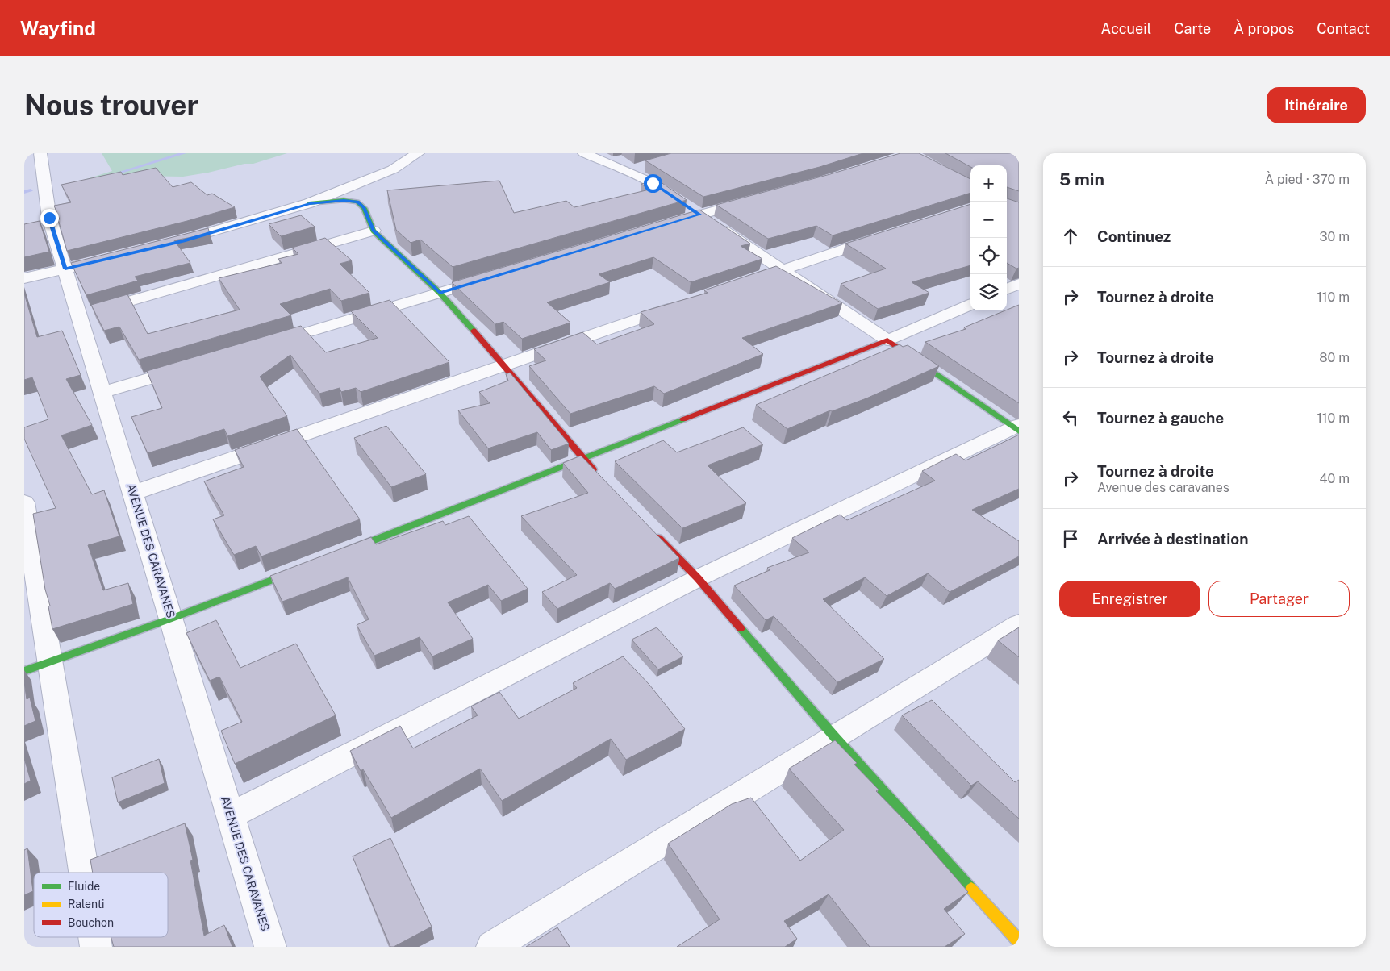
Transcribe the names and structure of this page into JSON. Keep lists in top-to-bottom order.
{
  "streets": {
    "street": ["AVENUE DES CARAVANES"]
  },
  "legend": ["Fluide", "Ralenti", "Bouchon"],
  "page": {
    "header": "Wayfind",
    "nav": [
      "Accueil",
      "Carte",
      "À propos",
      "Contact"
    ],
    "buttons": [
      "Itinéraire",
      ["Enregistrer", "Partager"]
    ],
    "title": "Nous trouver",
    "heading": ["5 min", "À pied · 370 m"],
    "map_buttons": ["+", "−"],
    "list": [
      ["Continuez", "30 m"],
      ["Tournez à droite", "110 m"],
      ["Tournez à droite", "80 m"],
      ["Tournez à gauche", "110 m"],
      ["Tournez à droite", "Avenue des caravanes", "40 m"],
      "Arrivée à destination"
    ]
  }
}
